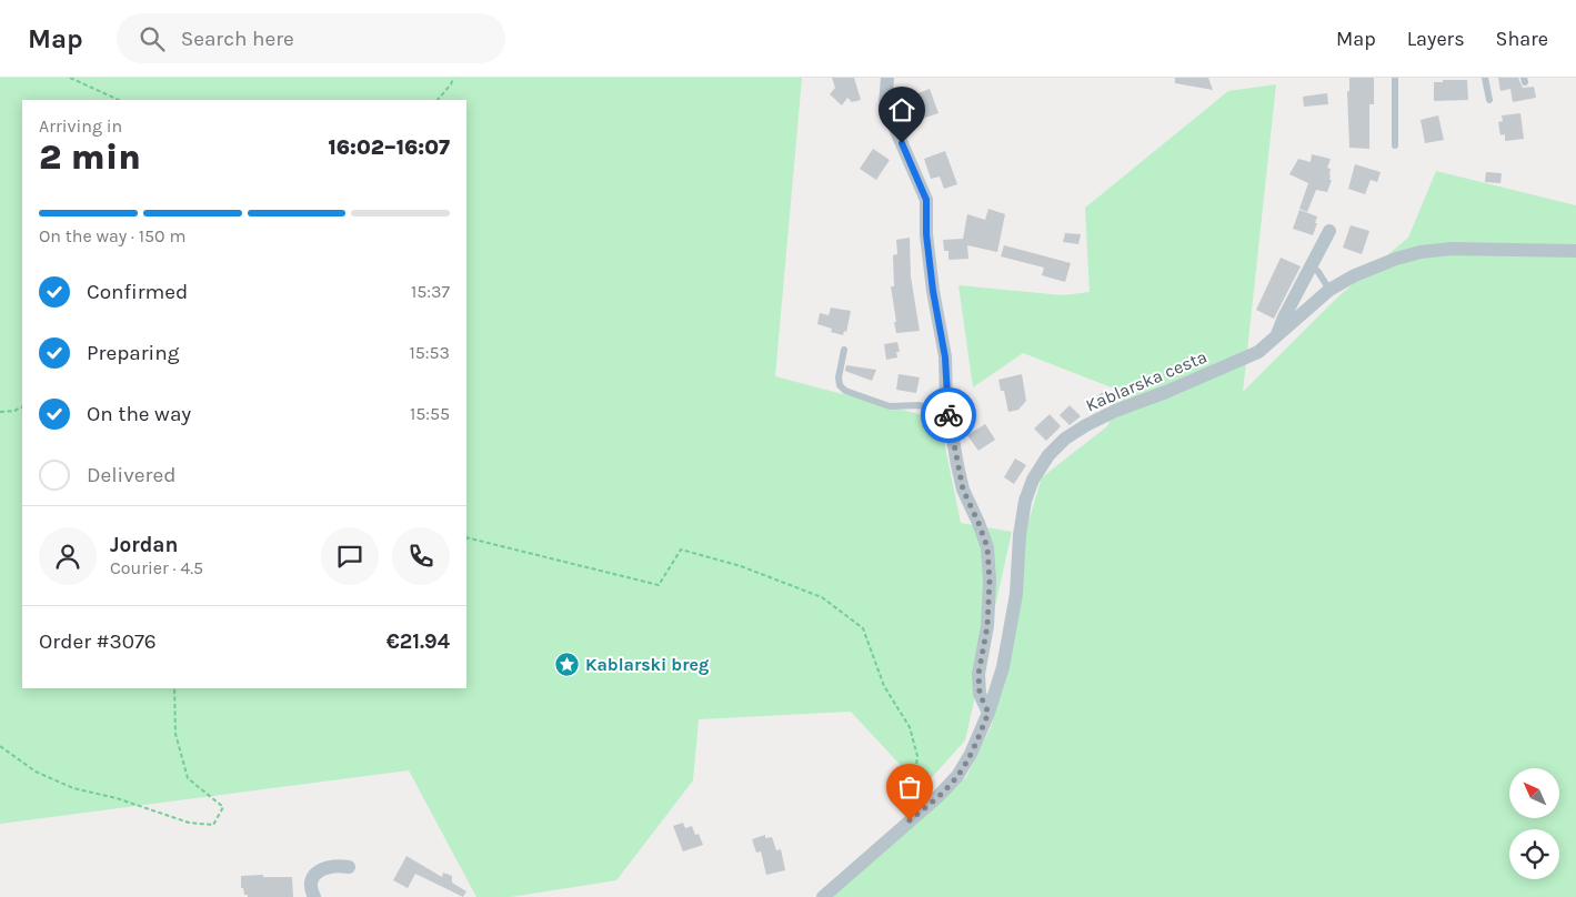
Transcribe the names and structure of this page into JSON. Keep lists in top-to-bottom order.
{
  "streets": {
    "street": ["Kablarska cesta"]
  },
  "places": {
    "place": ["Kablarski breg"]
  },
  "north": "top left",
  "page": {
    "header": "Map",
    "search": "Search here",
    "nav": ["Map", "Layers", "Share"],
    "heading": ["2 min", "Arriving in", "16:02–16:07"],
    "panel": [
      "Jordan",
      "Courier · 4.5",
      "Order #3076",
      "€21.94"
    ],
    "bar": "On the way · 150 m",
    "list": [
      ["Confirmed", "15:37"],
      ["Preparing", "15:53"],
      ["On the way", "15:55"],
      "Delivered"
    ]
  }
}
